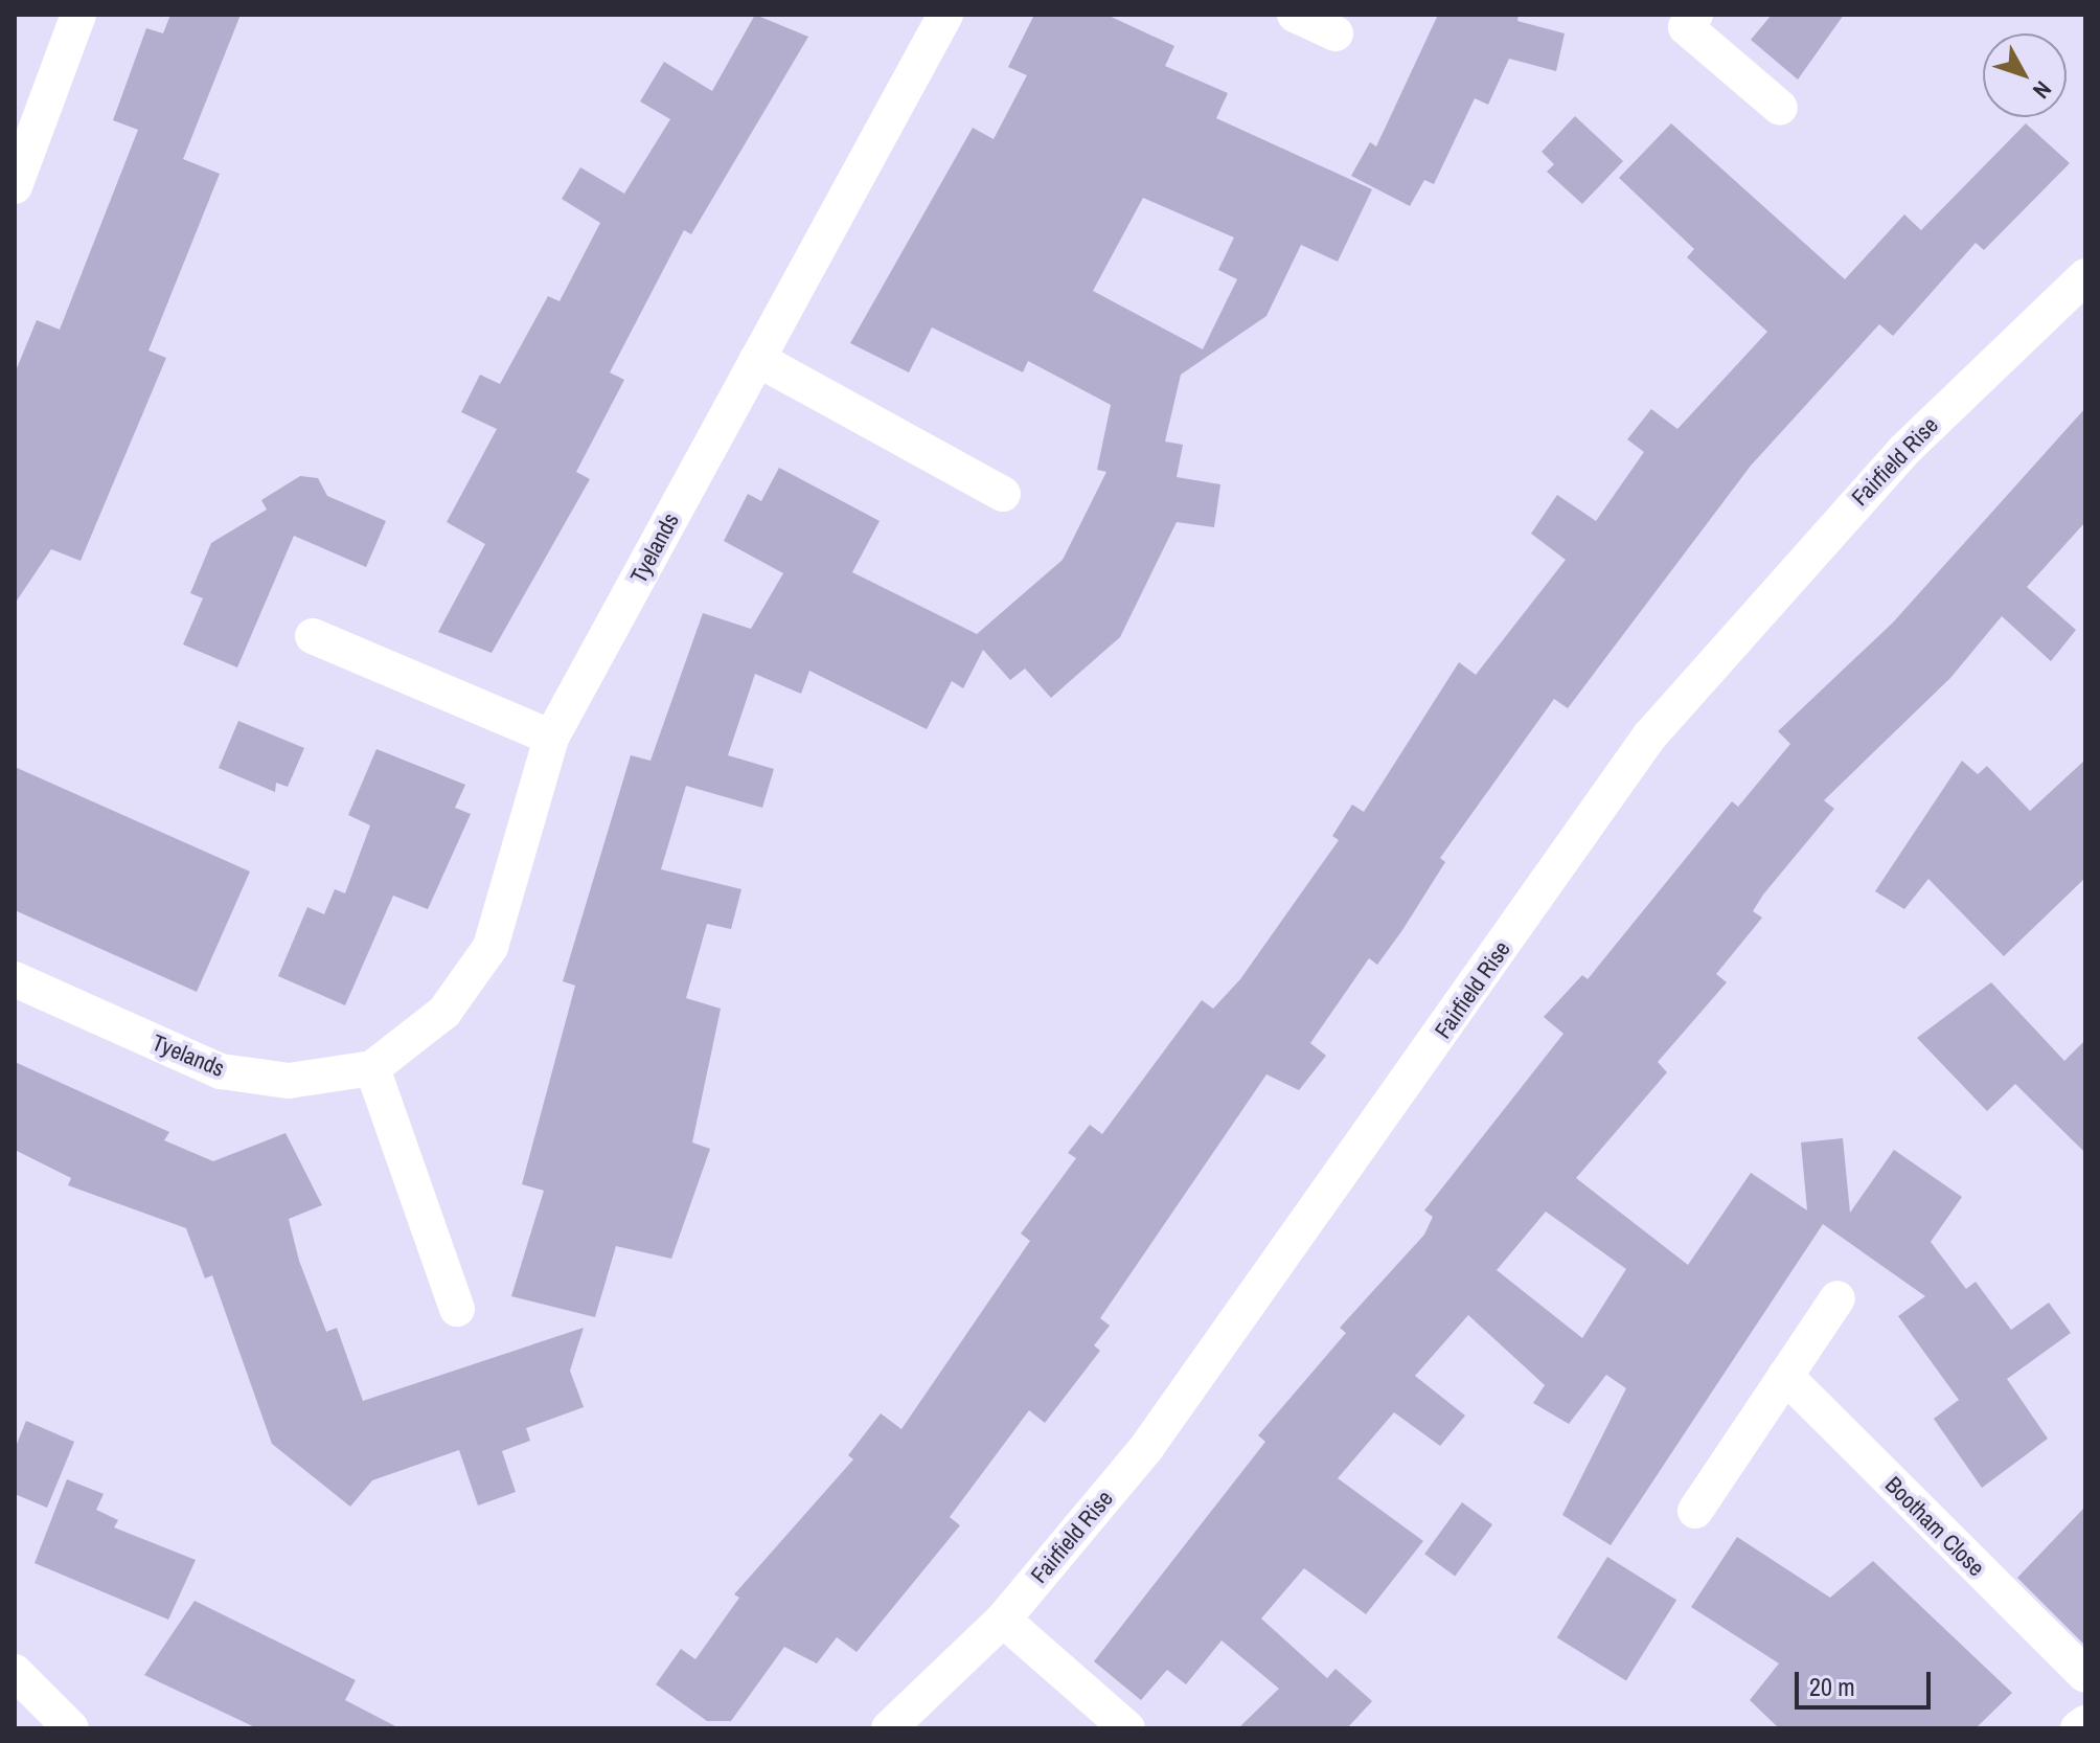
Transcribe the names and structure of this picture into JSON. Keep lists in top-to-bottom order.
{
  "streets": {
    "street": ["Fairfield Rise", "Tyelands", "Bootham Close"]
  },
  "scale_bar": "20 m",
  "north": "bottom right"
}
